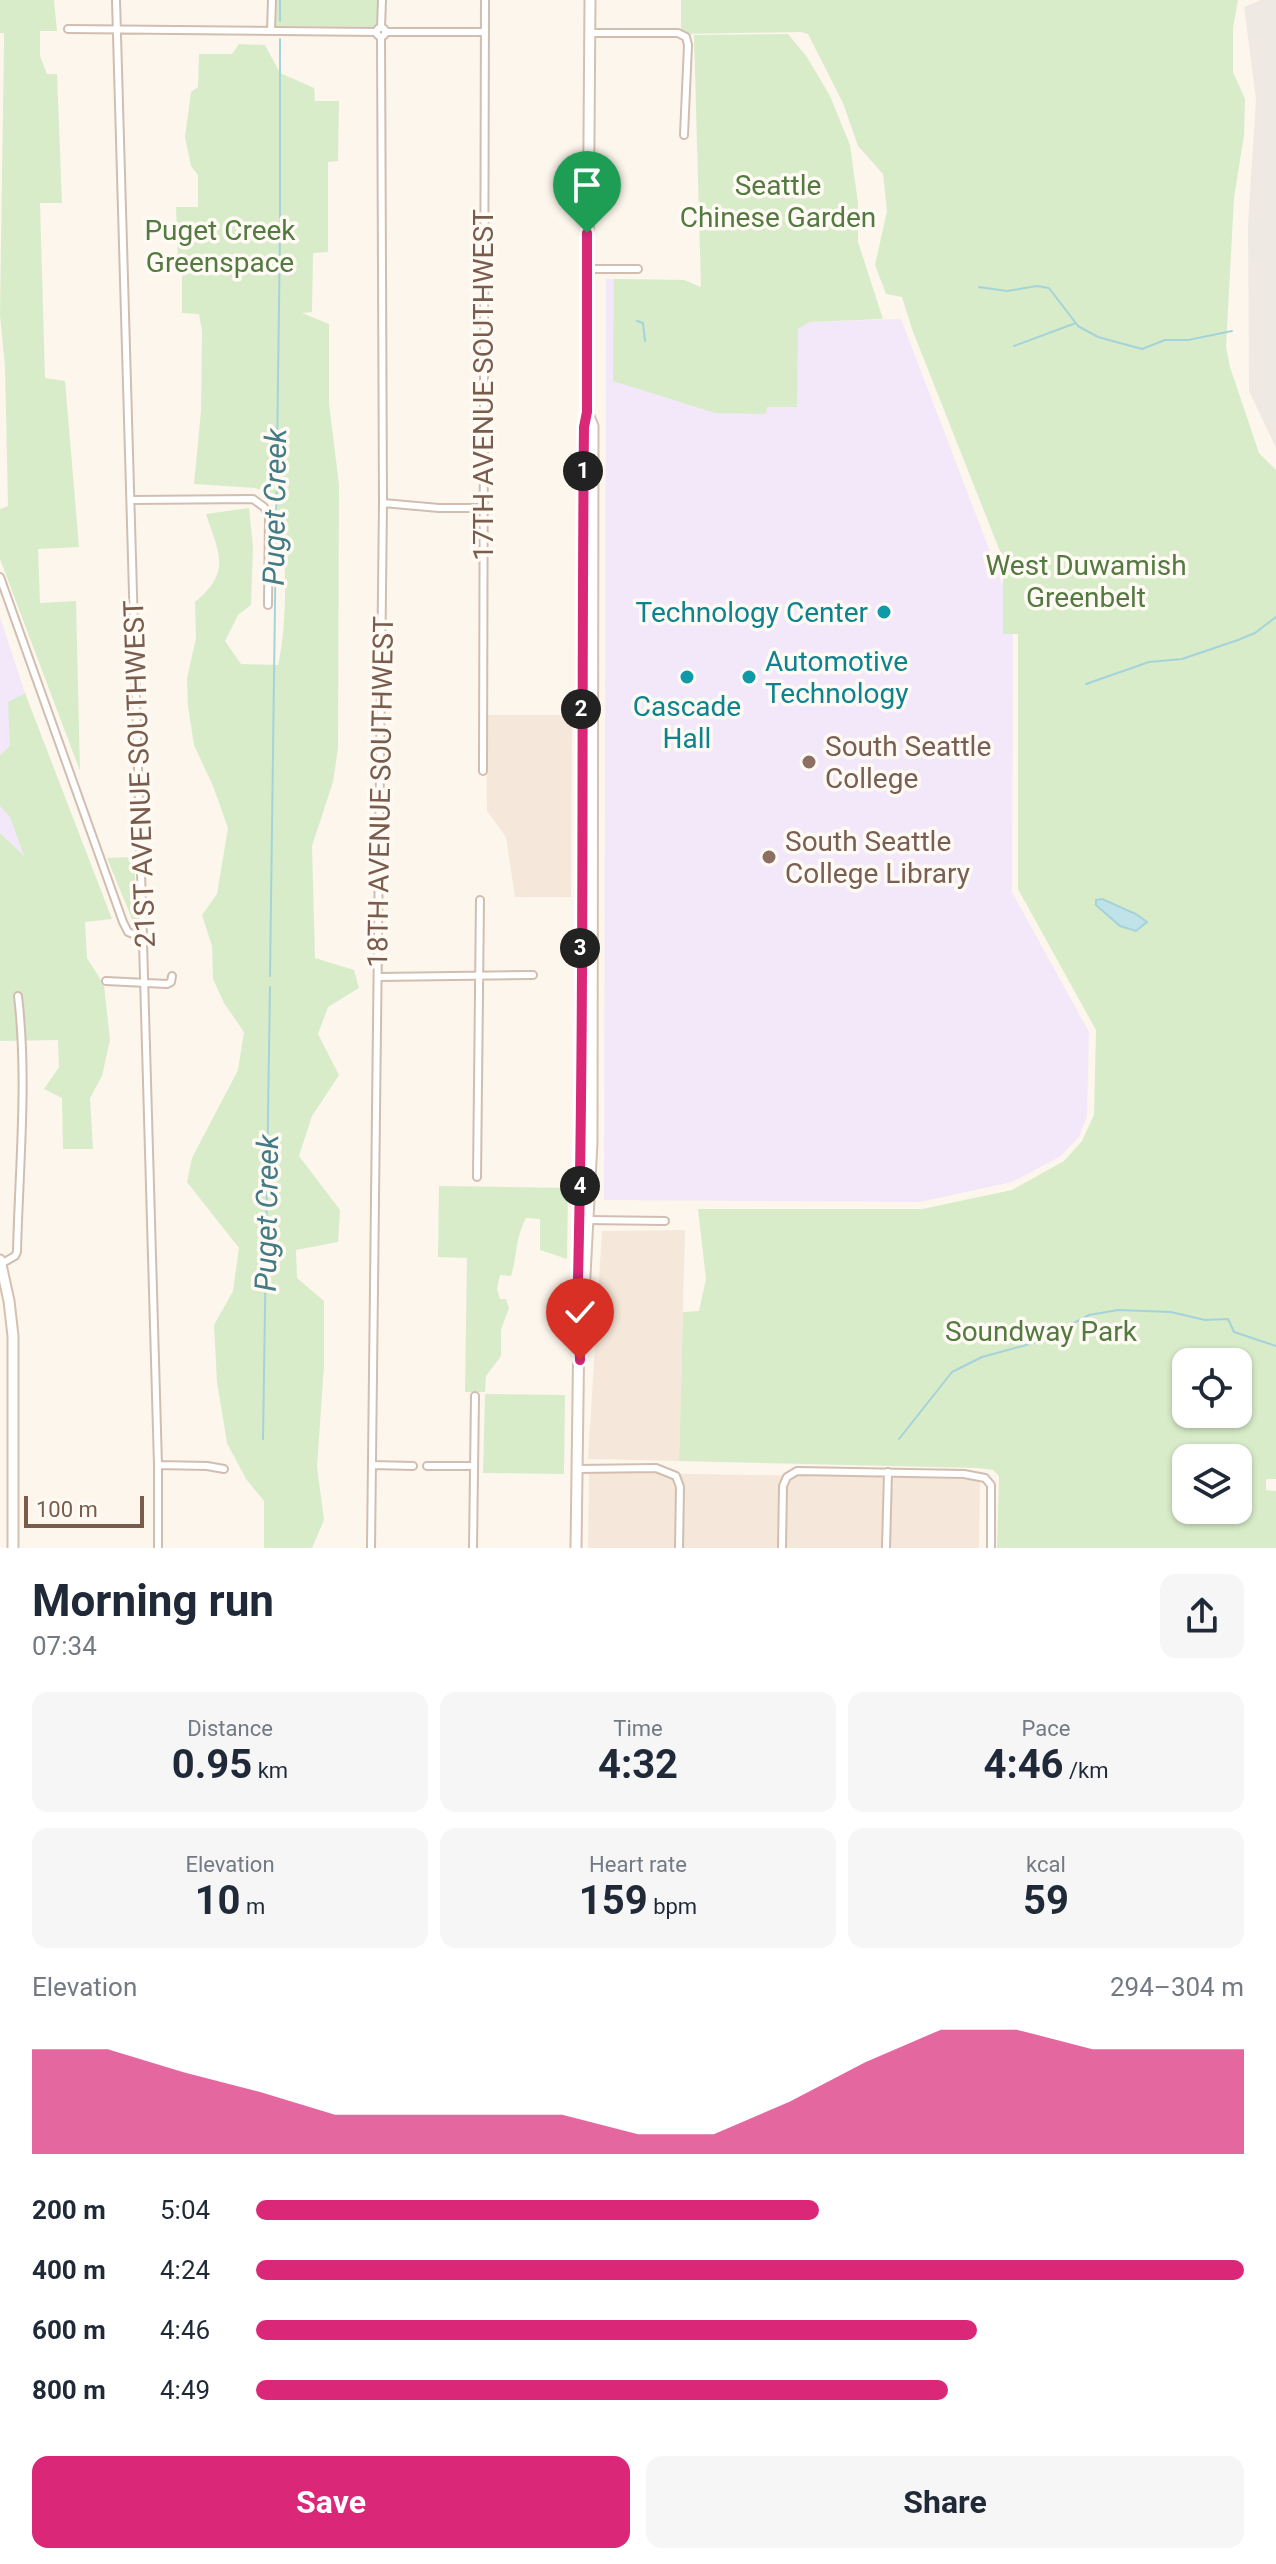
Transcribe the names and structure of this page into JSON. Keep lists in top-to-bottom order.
{
  "streets": {
    "street": ["17TH AVENUE SOUTHWEST", "21ST AVENUE SOUTHWEST", "18TH AVENUE SOUTHWEST"]
  },
  "water": ["Puget Creek"],
  "parks": [
    "Seattle Chinese Garden",
    "Puget Creek Greenspace",
    "West Duwamish Greenbelt",
    "Soundway Park"
  ],
  "places": [
    "Technology Center",
    "Cascade Hall",
    "Automotive Technology",
    "South Seattle College",
    "South Seattle College Library"
  ],
  "scale_bar": "100 m",
  "page": {
    "pins": [
      "1",
      "2",
      "3",
      "4"
    ],
    "scale": "100 m",
    "heading": ["Morning run", "07:34"],
    "stats": [
      ["Distance", "0.95 km"],
      ["Time", "4:32"],
      ["Pace", "4:46 /km"],
      ["Elevation", "10 m"],
      ["Heart rate", "159 bpm"],
      ["kcal", "59"]
    ],
    "chart": ["Elevation", "294–304 m"],
    "list": [
      {
        "name": "200 m",
        "note": "5:04"
      },
      {
        "name": "400 m",
        "note": "4:24"
      },
      {
        "name": "600 m",
        "note": "4:46"
      },
      {
        "name": "800 m",
        "note": "4:49"
      }
    ],
    "buttons": ["Save", "Share"]
  }
}
